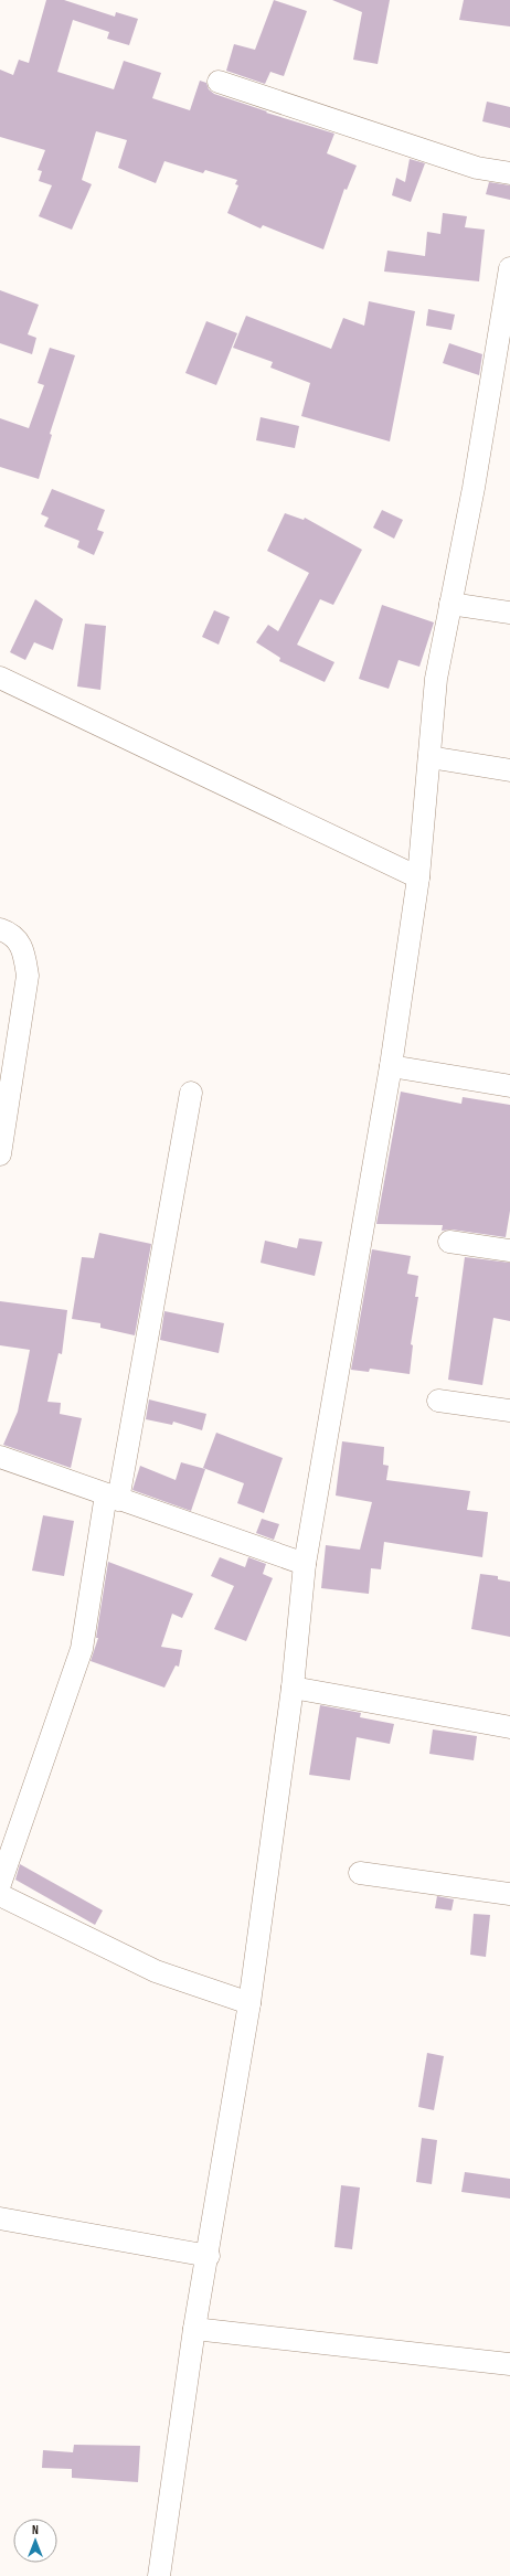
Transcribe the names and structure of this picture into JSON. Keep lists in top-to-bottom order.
{
  "north": "top"
}
